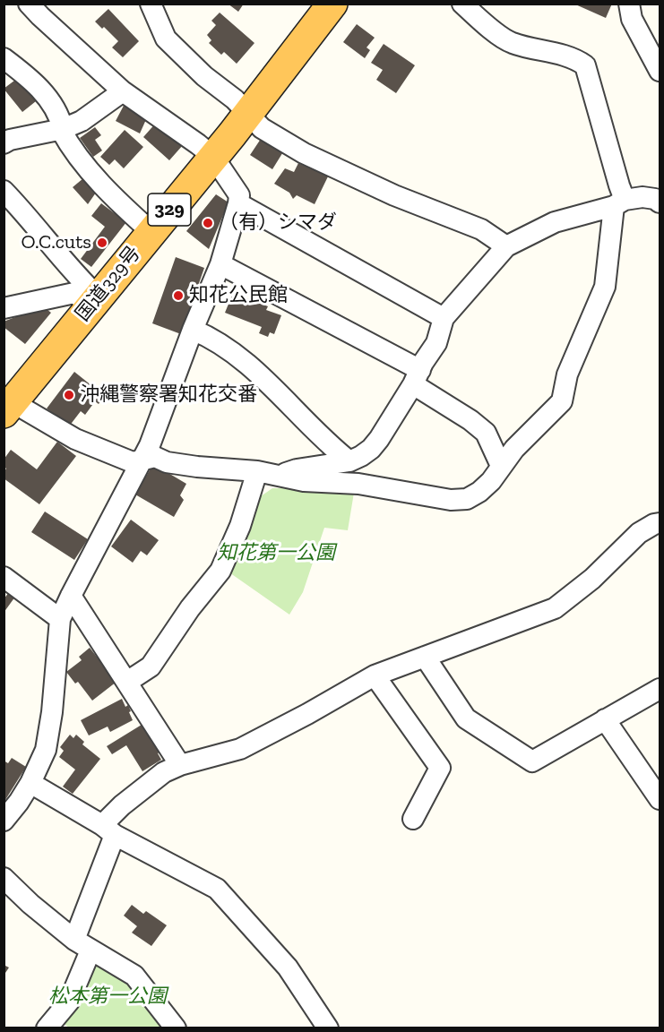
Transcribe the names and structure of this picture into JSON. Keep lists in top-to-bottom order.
{
  "streets": {
    "highway": ["329", "国道329号"]
  },
  "parks": ["知花第一公園", "松本第一公園"],
  "places": [
    "（有）シマダ",
    "O.C.cuts",
    "知花公民館",
    "沖縄警察署知花交番"
  ]
}
